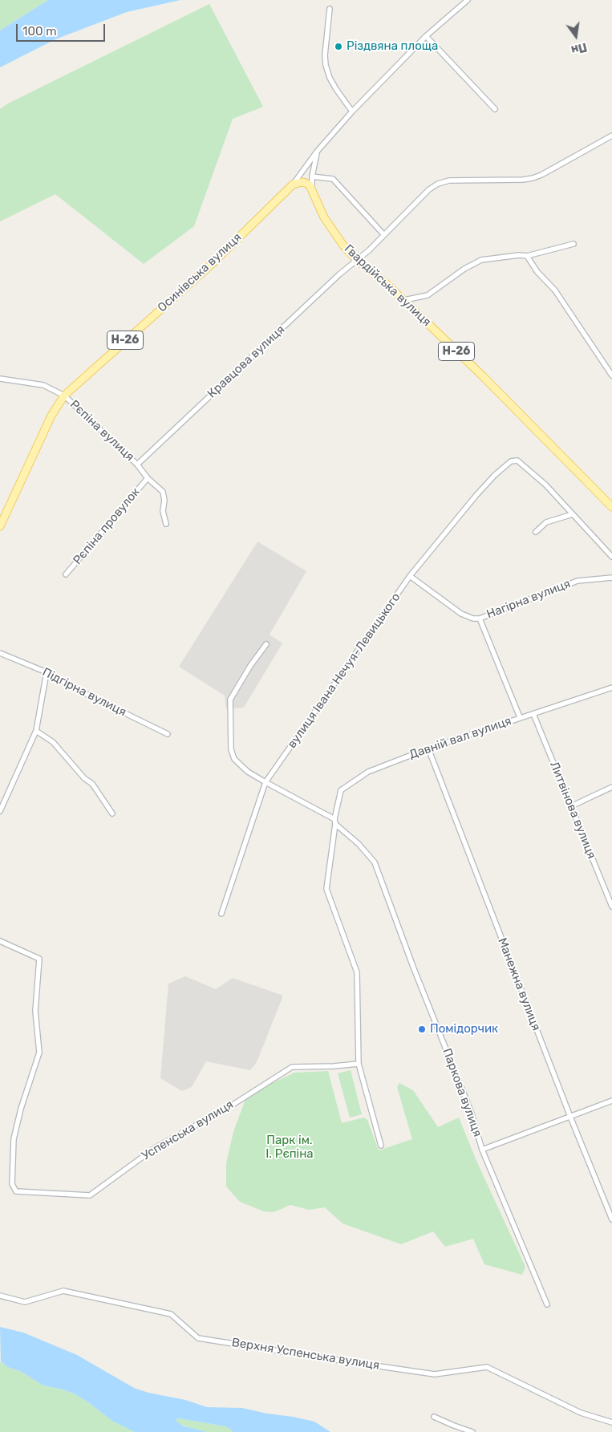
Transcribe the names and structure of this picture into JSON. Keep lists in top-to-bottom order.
{
  "streets": {
    "main road": ["Осинівська вулиця", "Гвардійська вулиця", "Н-26"],
    "street": [
      "Кравцова вулиця",
      "Рєпіна вулиця",
      "Рєпіна провулок",
      "Нагірна вулиця",
      "вулиця Івана Нечуя-Левицького",
      "Підгірна вулиця",
      "Давній вал вулиця",
      "Литвінова вулиця",
      "Манежна вулиця",
      "Паркова вулиця",
      "Успенська вулиця",
      "Верхня Успенська вулиця"
    ]
  },
  "crossings": [
    ["Осинівська вулиця", "Рєпіна вулиця"],
    ["Гвардійська вулиця", "Кравцова вулиця"],
    ["Кравцова вулиця", "Рєпіна вулиця"],
    ["Рєпіна вулиця", "Рєпіна провулок"],
    ["Нагірна вулиця", "вулиця Івана Нечуя-Левицького"],
    ["вулиця Івана Нечуя-Левицького", "Паркова вулиця"],
    ["Давній вал вулиця", "Литвінова вулиця"],
    ["Давній вал вулиця", "Манежна вулиця"],
    ["Давній вал вулиця", "Паркова вулиця"],
    ["Давній вал вулиця", "Успенська вулиця"]
  ],
  "parks": ["Парк ім. І. Рєпіна"],
  "places": ["Різдвяна площа", "Помідорчик"],
  "scale_bar": "100 m",
  "north": "bottom"
}
